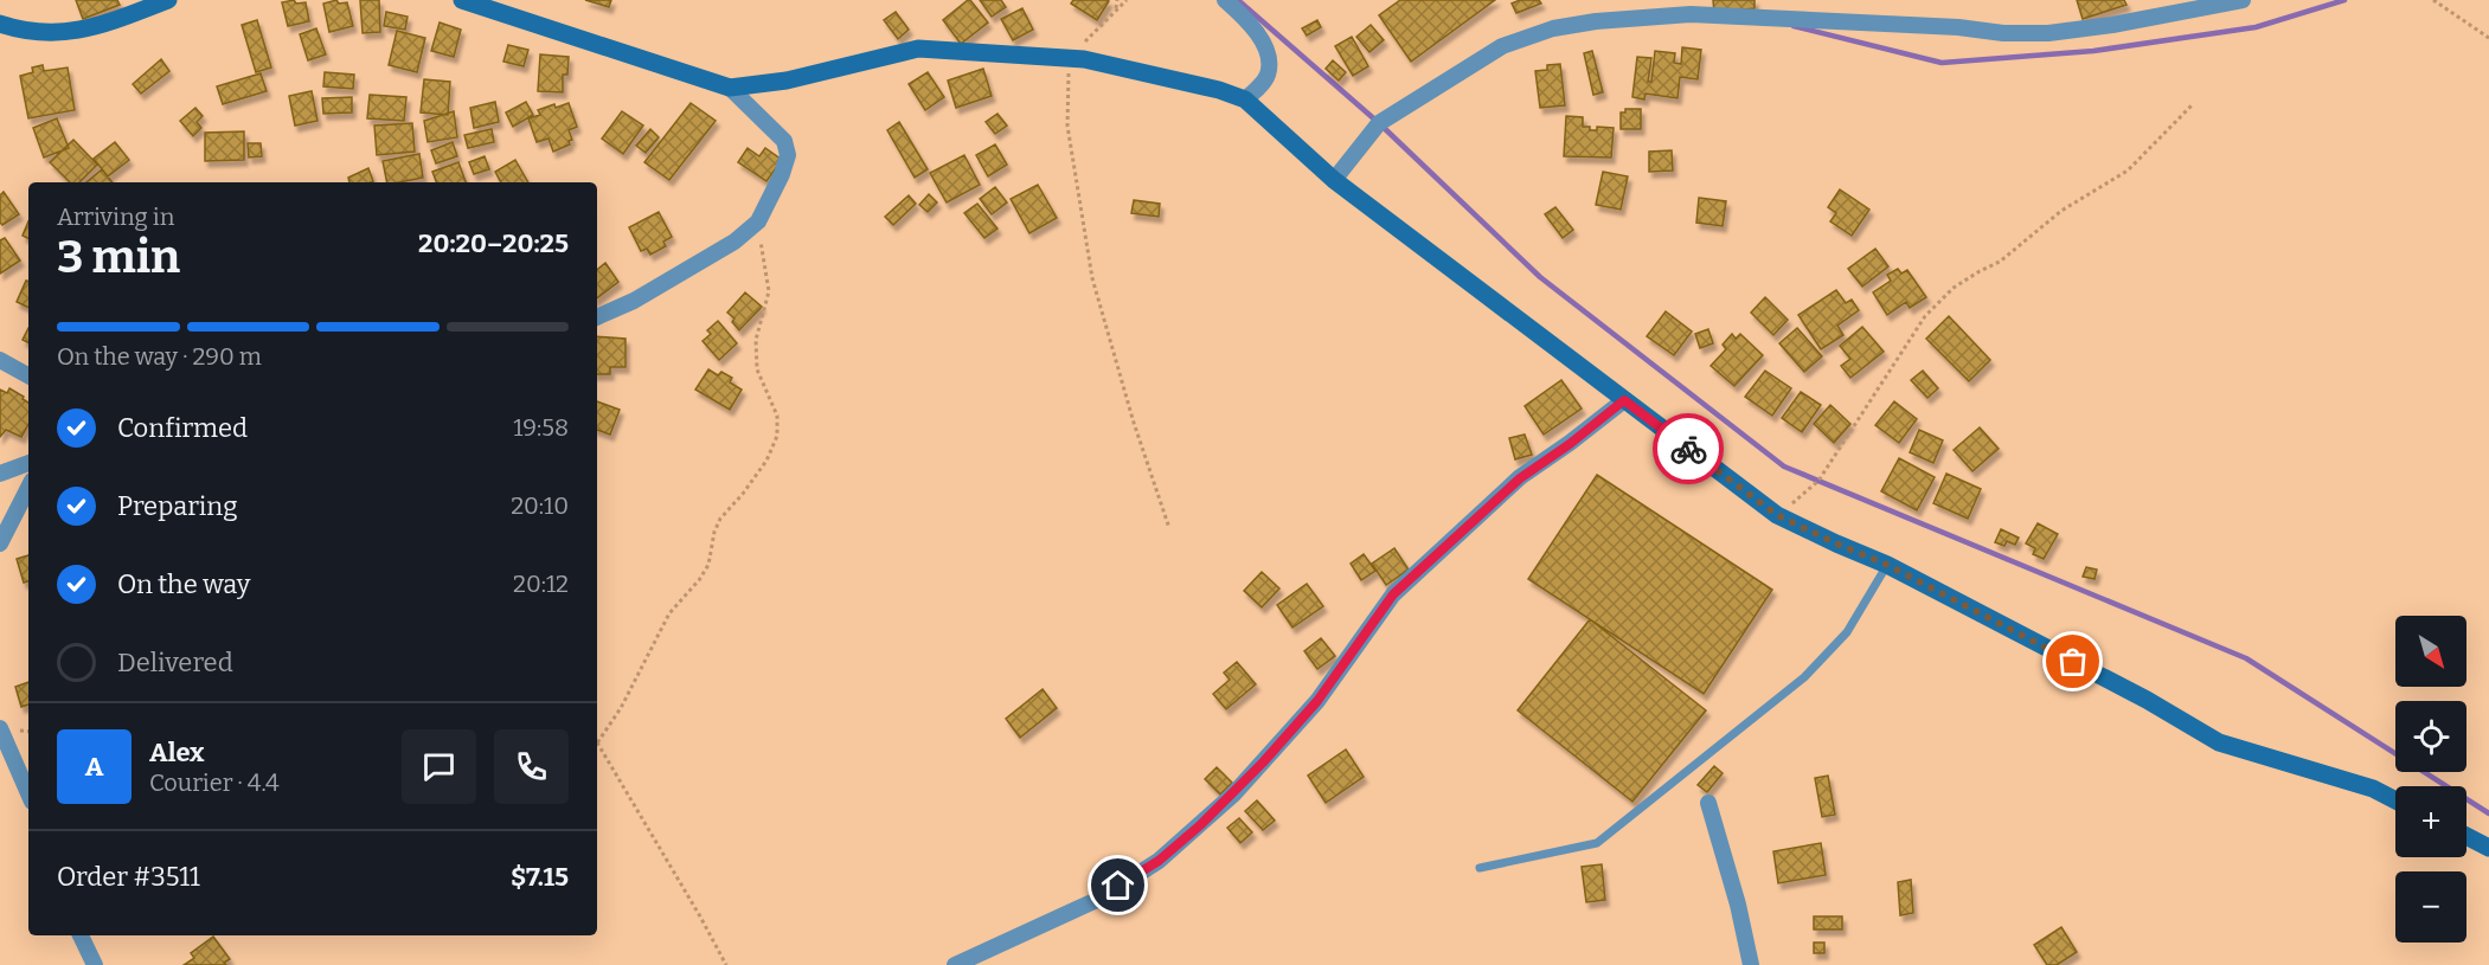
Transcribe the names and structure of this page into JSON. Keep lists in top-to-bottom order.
{
  "north": "bottom right",
  "page": {
    "heading": ["3 min", "Arriving in", "20:20–20:25"],
    "panel": [
      "Alex",
      "Courier · 4.4",
      "Order #3511",
      "$7.15"
    ],
    "bar": "On the way · 290 m",
    "list": [
      ["Confirmed", "19:58"],
      ["Preparing", "20:10"],
      ["On the way", "20:12"],
      "Delivered"
    ],
    "map_buttons": ["+", "−"],
    "round": "A"
  }
}
